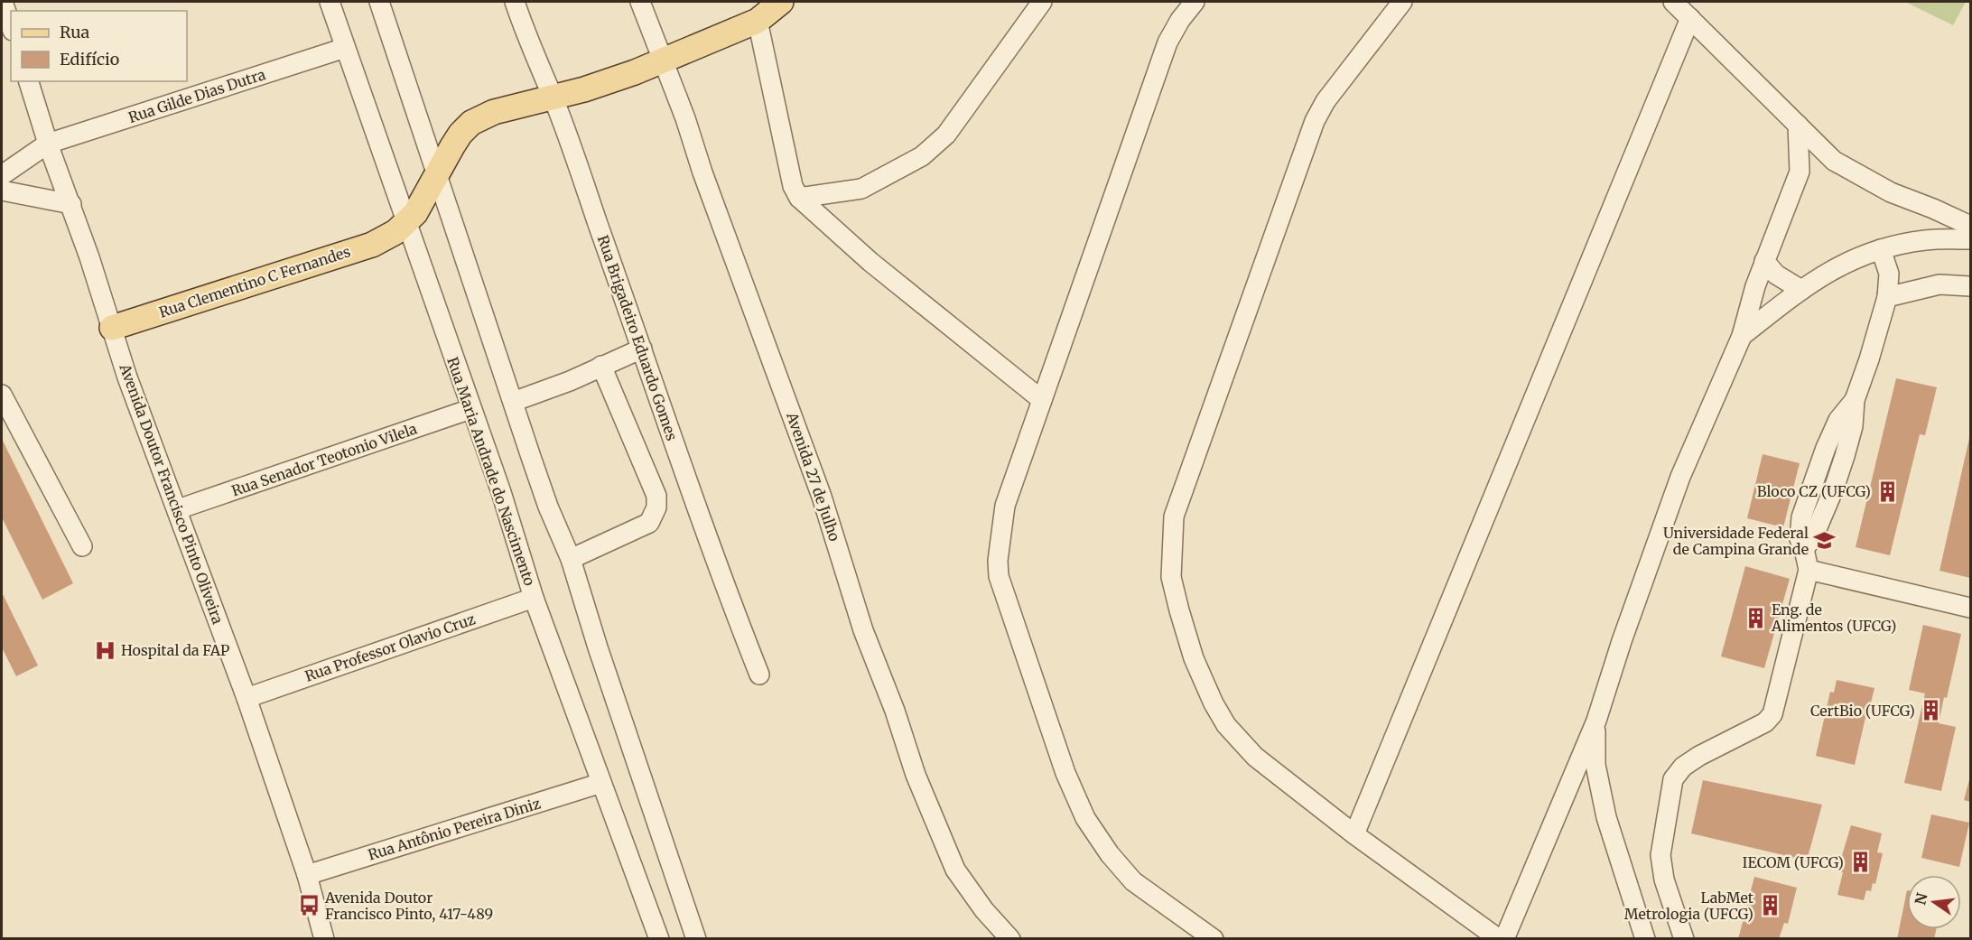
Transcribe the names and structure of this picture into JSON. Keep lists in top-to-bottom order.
{
  "streets": {
    "main road": ["Rua Clementino C Fernandes"],
    "street": [
      "Rua Gilde Dias Dutra",
      "Rua Brigadeiro Eduardo Gomes",
      "Rua Senador Teotonio Vilela",
      "Rua Maria Andrade do Nascimento",
      "Avenida 27 de Julho",
      "Avenida Doutor Francisco Pinto Oliveira",
      "Rua Professor Olavio Cruz",
      "Rua Antônio Pereira Diniz"
    ]
  },
  "crossings": [
    ["Rua Gilde Dias Dutra", "Rua Maria Andrade do Nascimento"],
    ["Rua Gilde Dias Dutra", "Avenida Doutor Francisco Pinto Oliveira"],
    ["Rua Clementino C Fernandes", "Rua Maria Andrade do Nascimento"],
    ["Rua Clementino C Fernandes", "Avenida Doutor Francisco Pinto Oliveira"],
    ["Rua Senador Teotonio Vilela", "Rua Maria Andrade do Nascimento"],
    ["Rua Senador Teotonio Vilela", "Avenida Doutor Francisco Pinto Oliveira"],
    ["Rua Maria Andrade do Nascimento", "Rua Professor Olavio Cruz"],
    ["Rua Maria Andrade do Nascimento", "Rua Antônio Pereira Diniz"],
    ["Avenida Doutor Francisco Pinto Oliveira", "Rua Professor Olavio Cruz"],
    ["Avenida Doutor Francisco Pinto Oliveira", "Rua Antônio Pereira Diniz"]
  ],
  "places": {
    "building": [
      "Bloco CZ (UFCG)",
      "Eng. de Alimentos (UFCG)",
      "CertBio (UFCG)",
      "IECOM (UFCG)",
      "LabMet Metrologia (UFCG)"
    ],
    "school or university": ["Universidade Federal de Campina Grande"],
    "hospital": ["Hospital da FAP"],
    "bus stop": ["Avenida Doutor Francisco Pinto, 417-489"]
  },
  "legend": ["Rua", "Edifício"],
  "north": "left"
}
